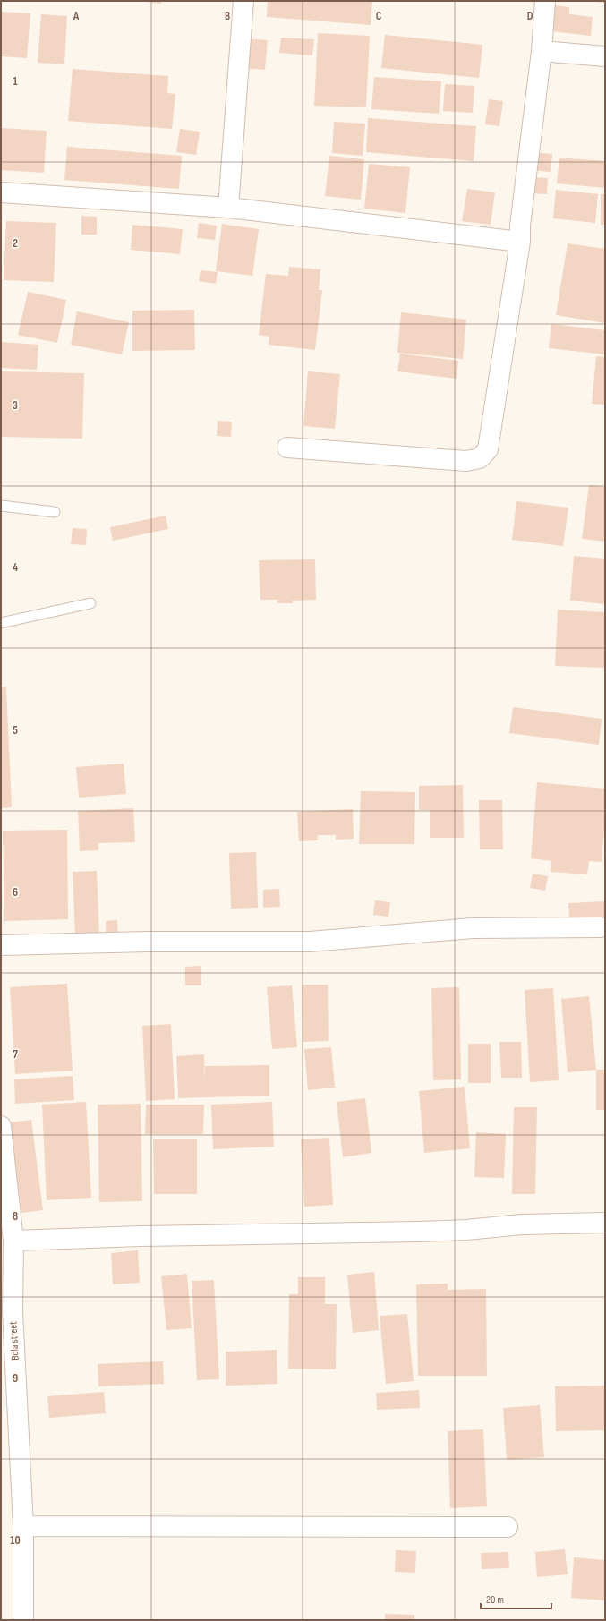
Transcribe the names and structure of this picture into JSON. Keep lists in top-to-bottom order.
{
  "streets": {
    "street": ["Bola street"]
  },
  "scale_bar": "20 m",
  "grid": {
    "columns": [
      "A",
      "B",
      "C",
      "D"
    ],
    "rows": [
      "1",
      "2",
      "3",
      "4",
      "5",
      "6",
      "7",
      "8",
      "9",
      "10"
    ]
  }
}
